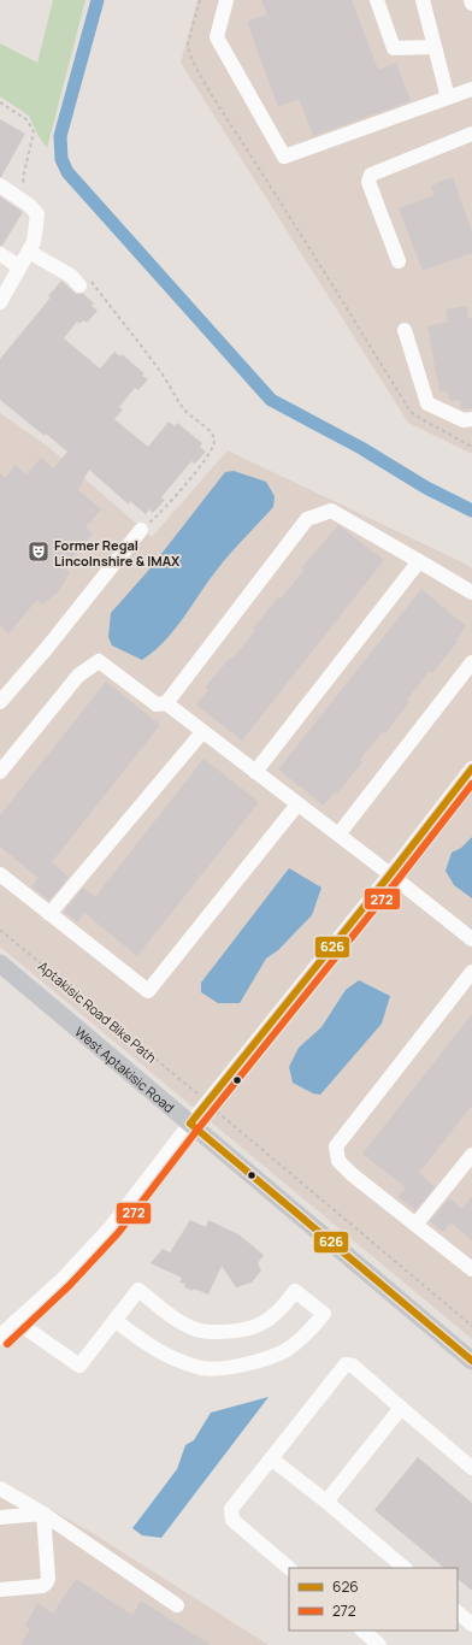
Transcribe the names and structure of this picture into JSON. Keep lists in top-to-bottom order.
{
  "streets": {
    "main road": ["West Aptakisic Road"],
    "path": ["Aptakisic Road Bike Path"]
  },
  "places": {
    "theatre": ["Former Regal Lincolnshire & IMAX"]
  },
  "lines": ["transit line 626", "transit line 272"],
  "legend": ["626", "272"]
}
